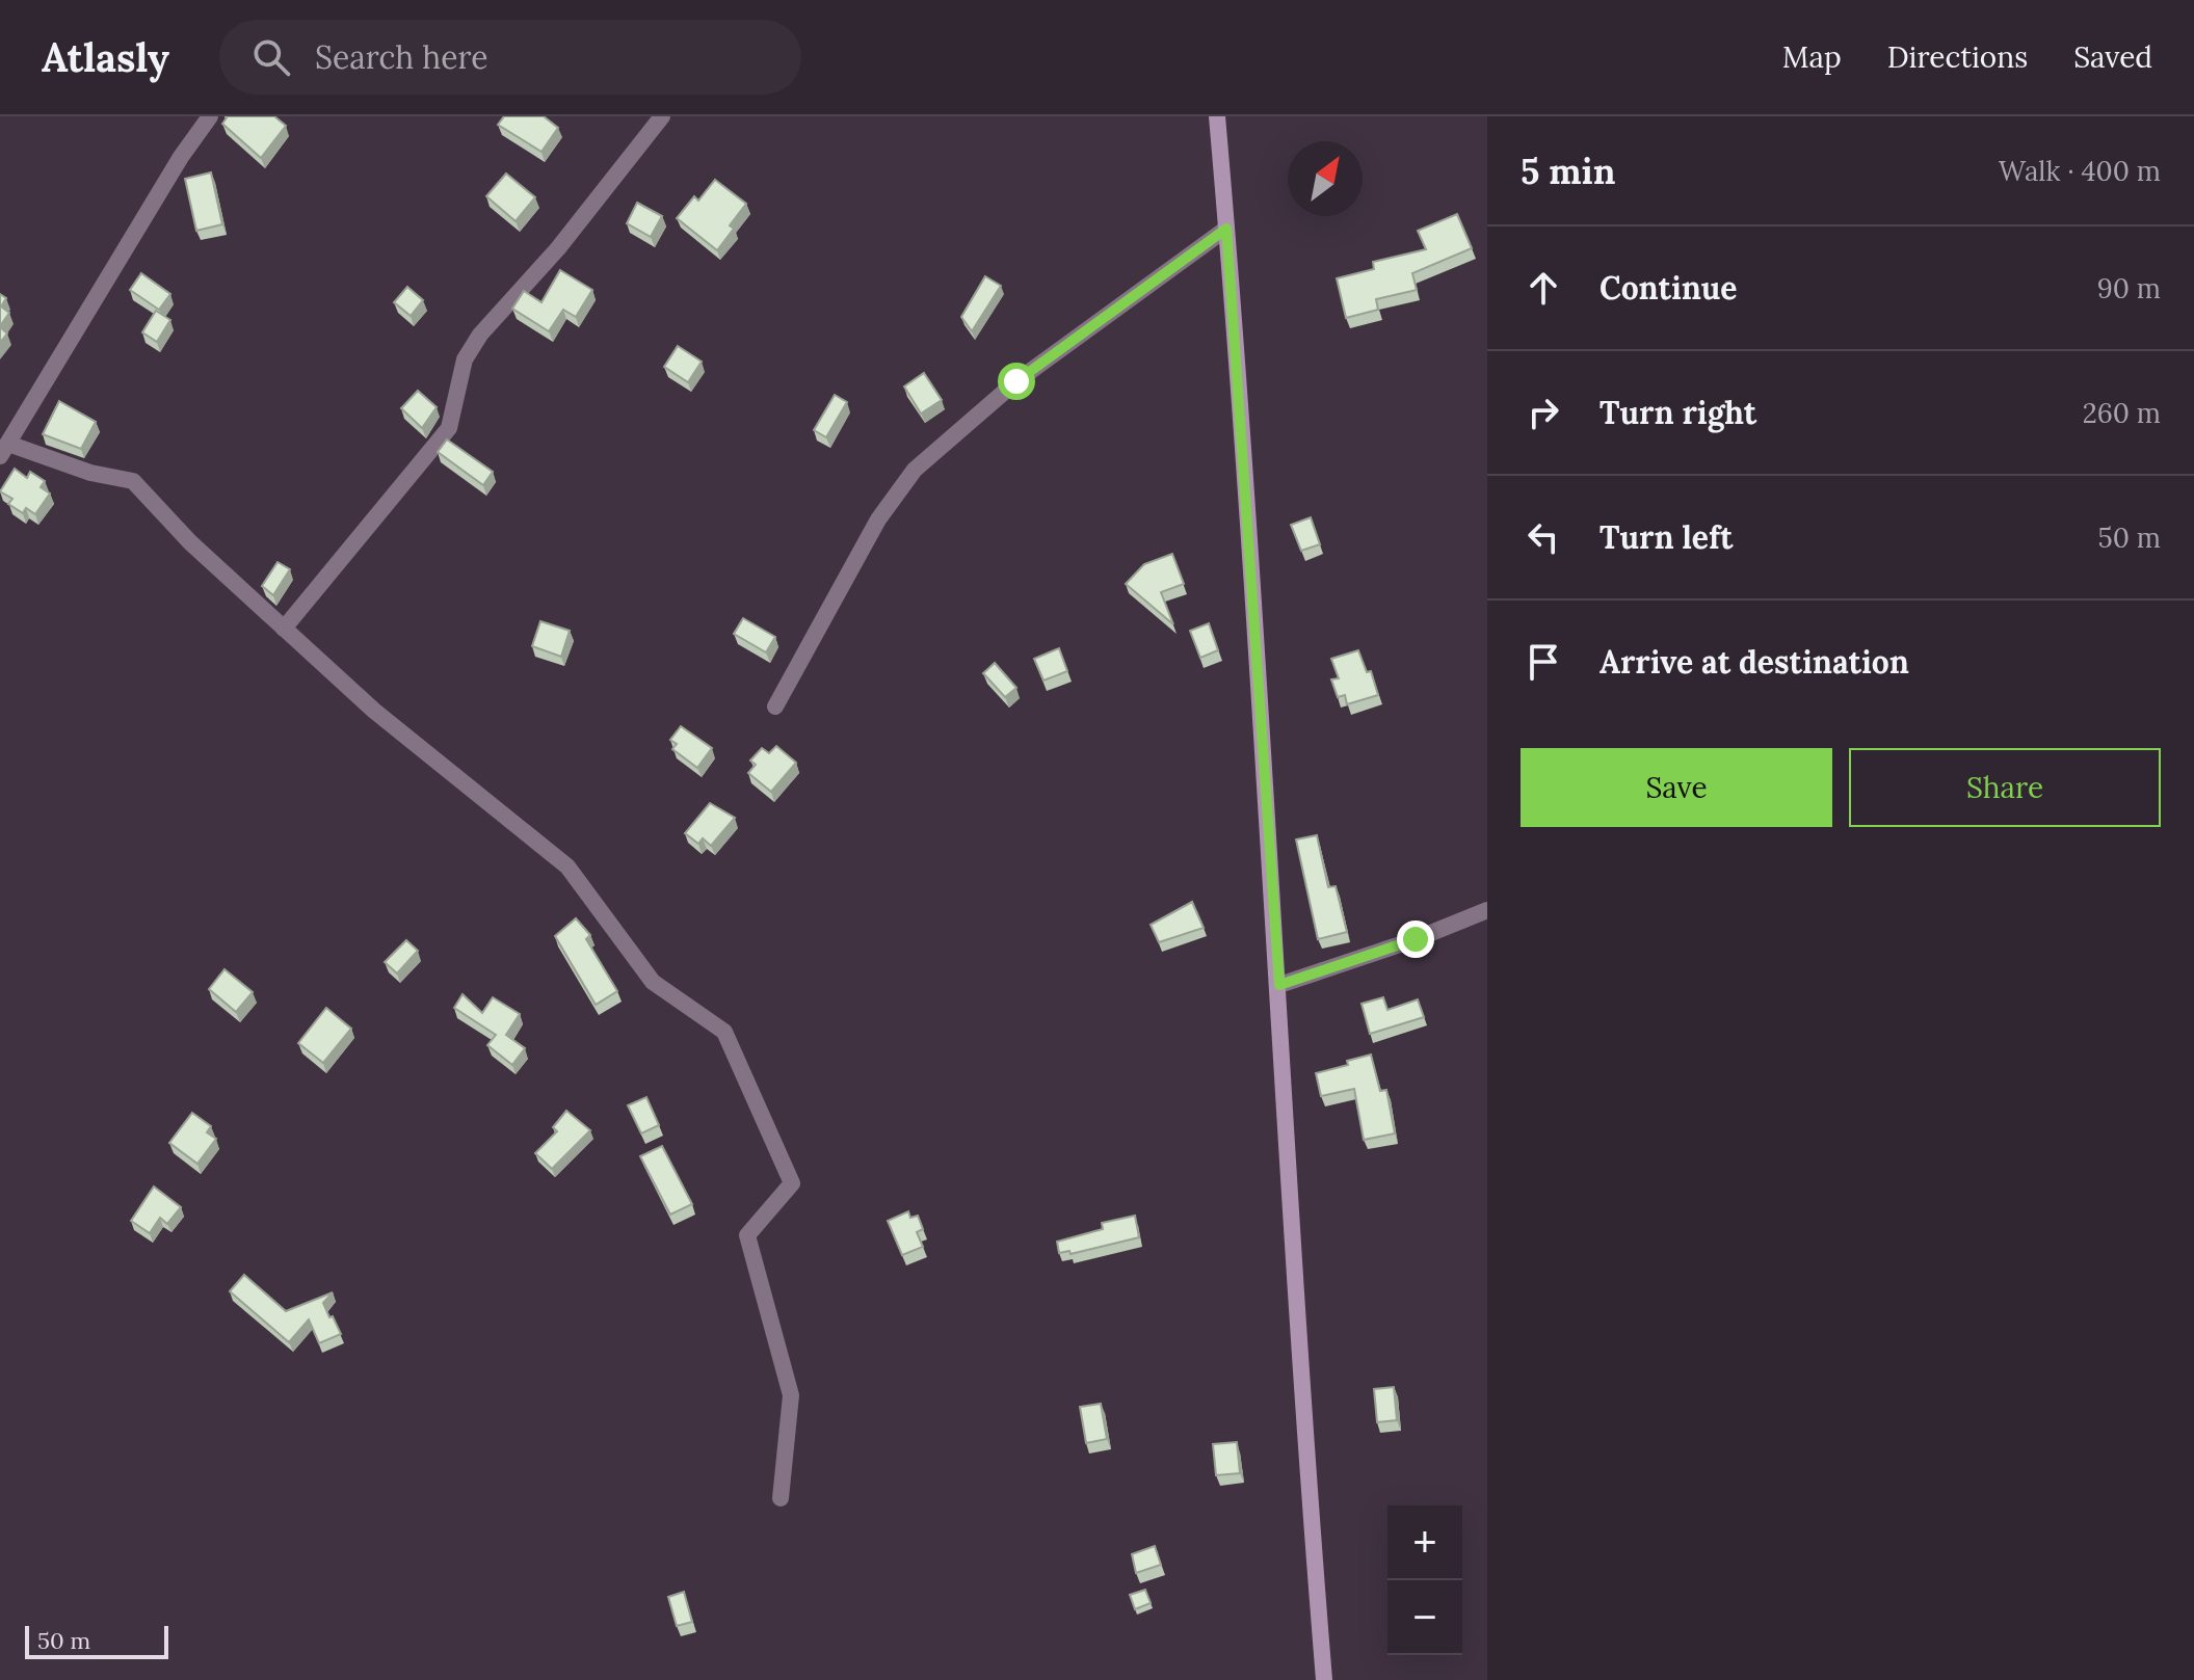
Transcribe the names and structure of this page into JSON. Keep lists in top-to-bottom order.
{
  "scale_bar": "50 m",
  "north": "top right",
  "page": {
    "header": "Atlasly",
    "search": "Search here",
    "nav": ["Map", "Directions", "Saved"],
    "heading": ["5 min", "Walk · 400 m"],
    "list": [
      ["Continue", "90 m"],
      ["Turn right", "260 m"],
      ["Turn left", "50 m"],
      "Arrive at destination"
    ],
    "buttons": ["Save", "Share"],
    "map_buttons": ["+", "−"],
    "scale": "50 m"
  }
}
